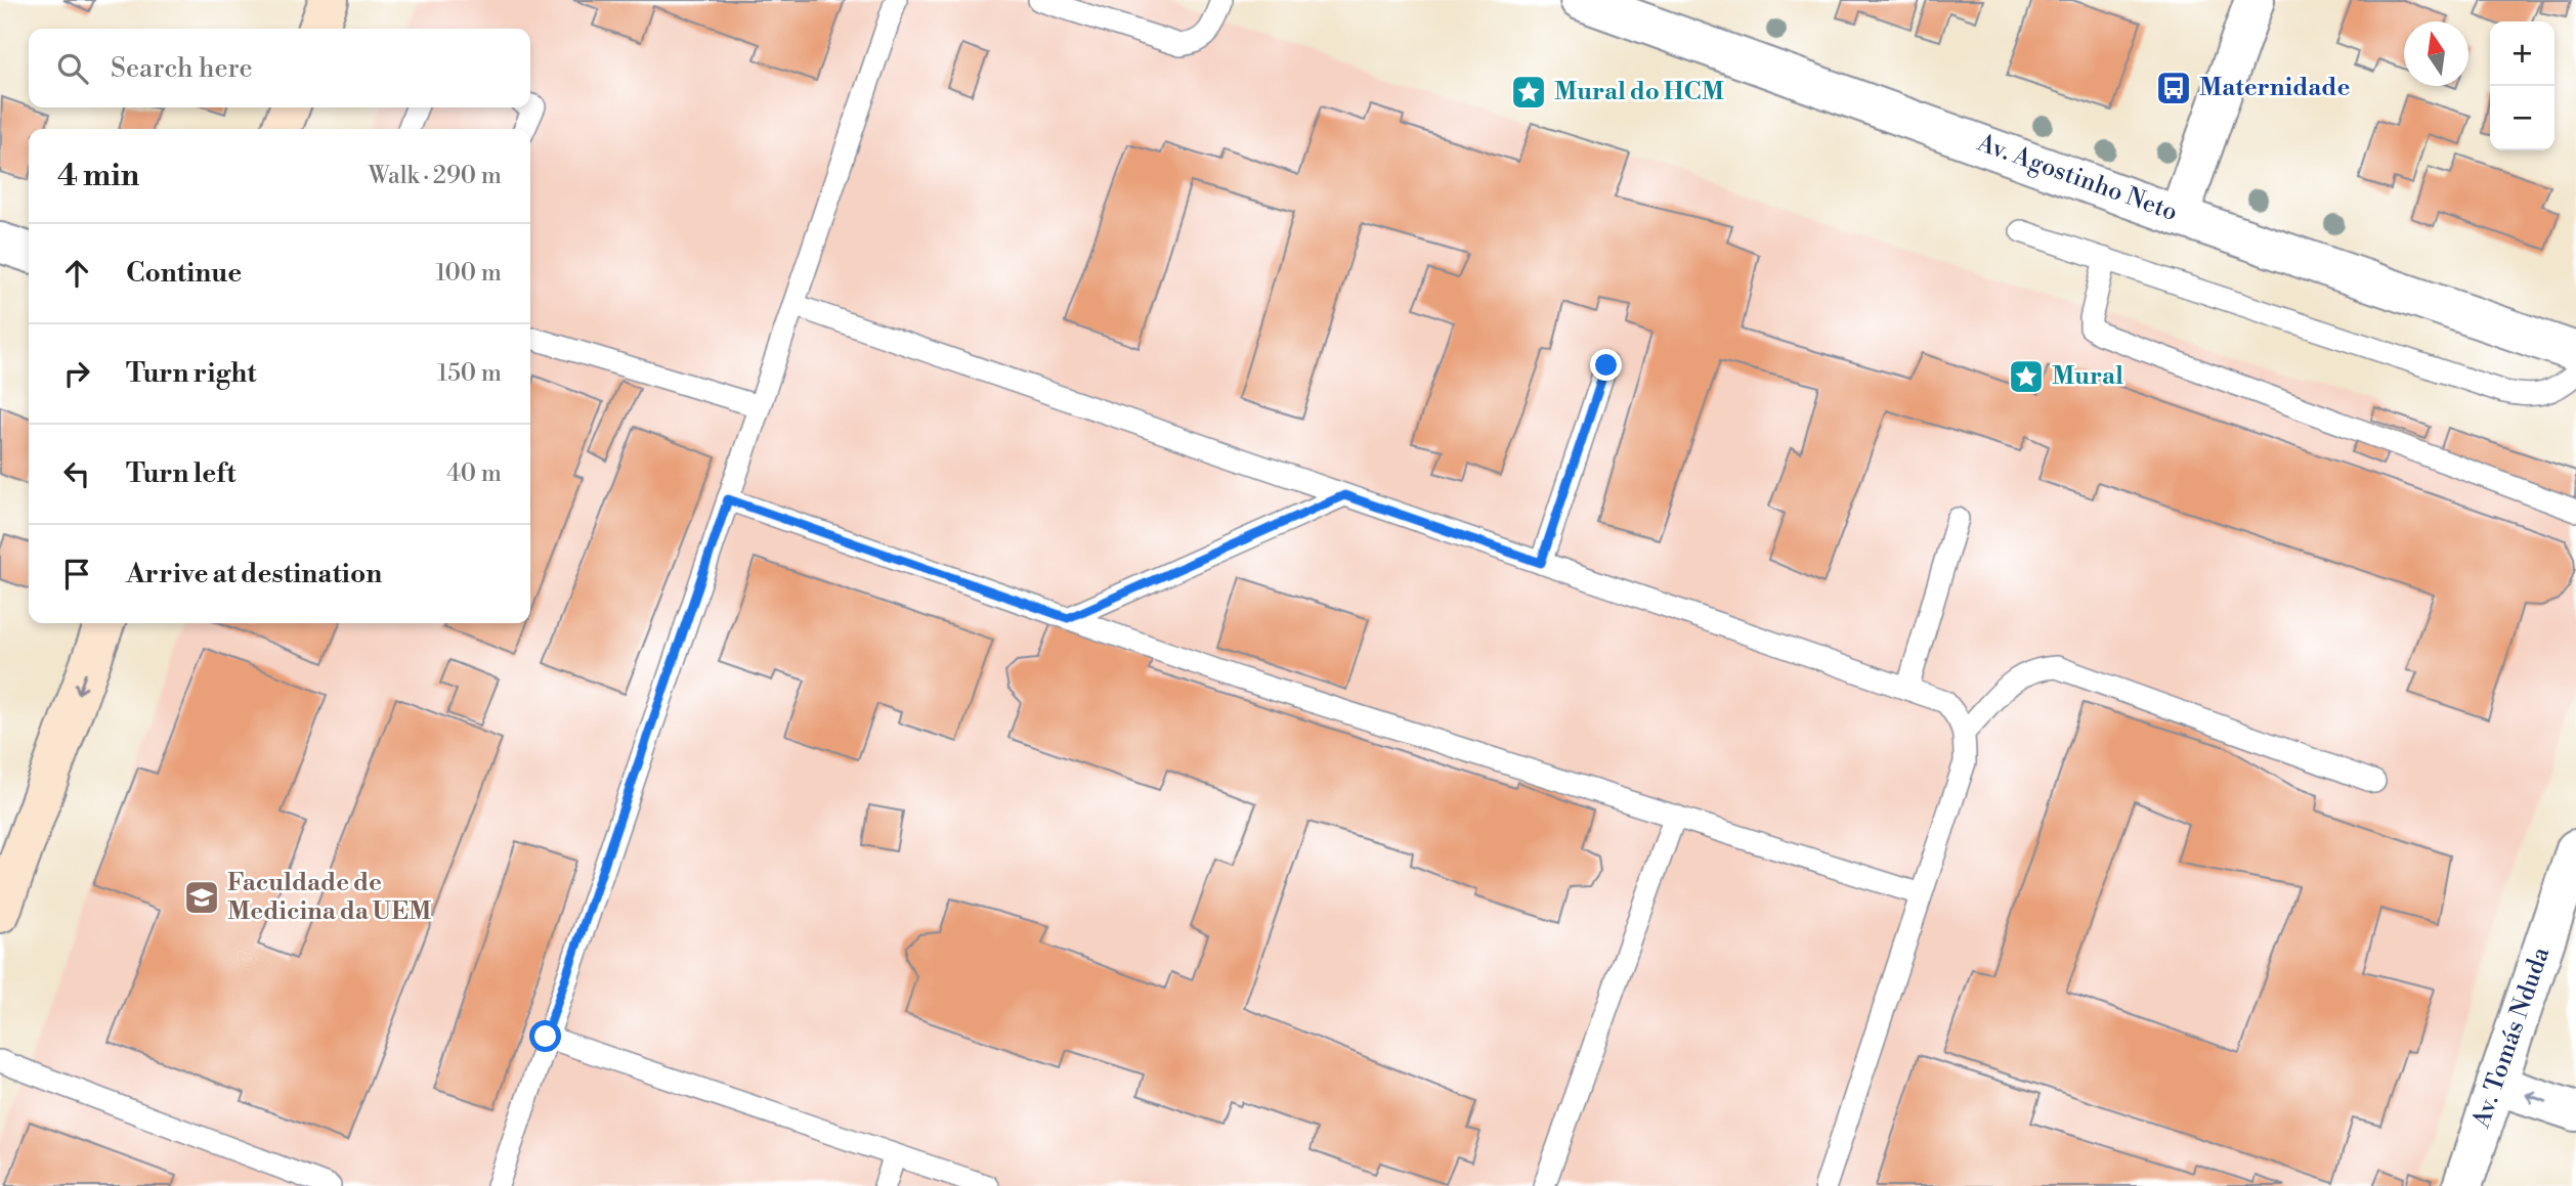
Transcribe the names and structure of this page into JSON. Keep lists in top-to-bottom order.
{
  "streets": {
    "street": ["Av. Agostinho Neto", "Av. Tomás Nduda"]
  },
  "places": {
    "bus stop": ["Maternidade"],
    "place": ["Mural do HCM", "Mural"],
    "school or university": ["Faculdade de Medicina da UEM"]
  },
  "north": "top",
  "page": {
    "map_buttons": ["+", "−"],
    "search": "Search here",
    "heading": ["4 min", "Walk · 290 m"],
    "list": [
      ["Continue", "100 m"],
      ["Turn right", "150 m"],
      ["Turn left", "40 m"],
      "Arrive at destination"
    ]
  }
}
